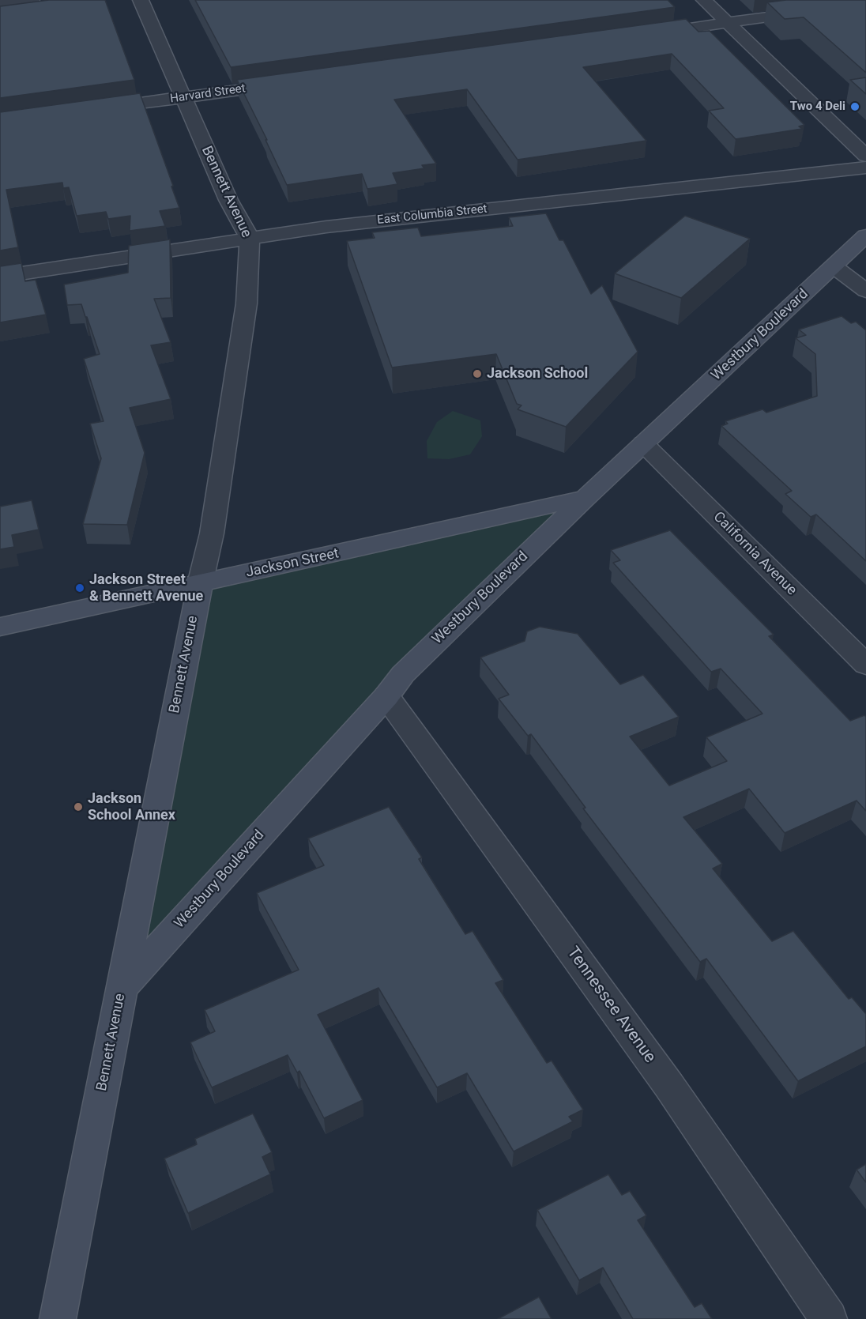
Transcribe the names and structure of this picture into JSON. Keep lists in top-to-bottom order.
{
  "streets": {
    "street": [
      "Harvard Street",
      "Bennett Avenue",
      "East Columbia Street",
      "Westbury Boulevard",
      "California Avenue",
      "Jackson Street",
      "Tennessee Avenue"
    ]
  },
  "crossings": [
    ["Harvard Street", "Bennett Avenue"],
    ["Bennett Avenue", "East Columbia Street"],
    ["Bennett Avenue", "Westbury Boulevard"],
    ["Bennett Avenue", "Jackson Street"],
    ["Westbury Boulevard", "California Avenue"],
    ["Westbury Boulevard", "Jackson Street"],
    ["Westbury Boulevard", "Tennessee Avenue"]
  ],
  "places": [
    "Two 4 Deli",
    "Jackson School",
    "Jackson Street & Bennett Avenue",
    "Jackson School Annex"
  ]
}
